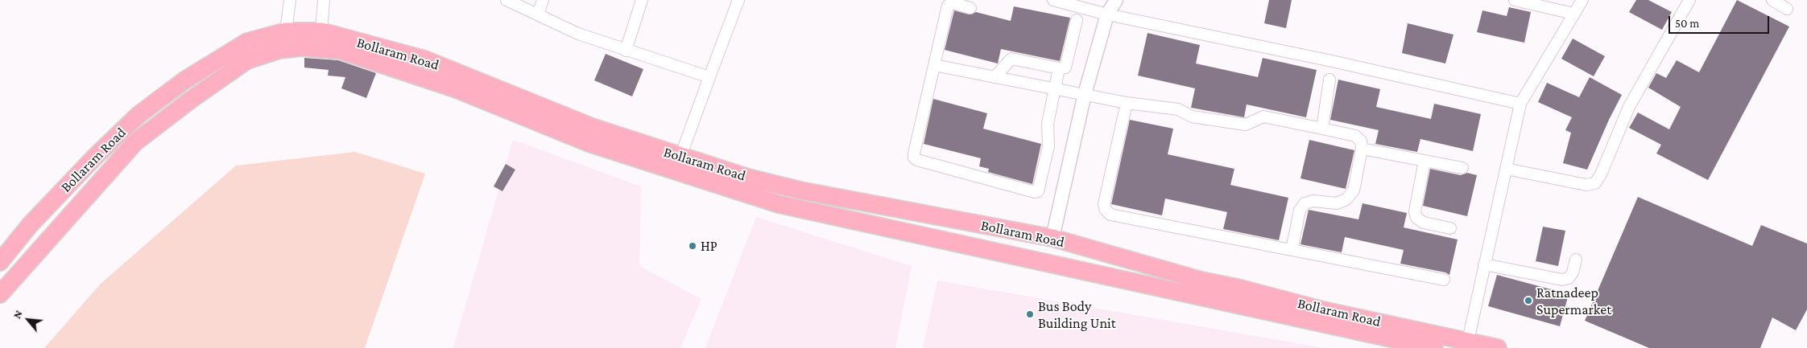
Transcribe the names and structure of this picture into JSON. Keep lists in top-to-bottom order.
{
  "streets": {
    "main road": ["Bollaram Road"]
  },
  "places": ["HP", "Ratnadeep Supermarket", "Bus Body Building Unit"],
  "scale_bar": "50 m",
  "north": "top left"
}
